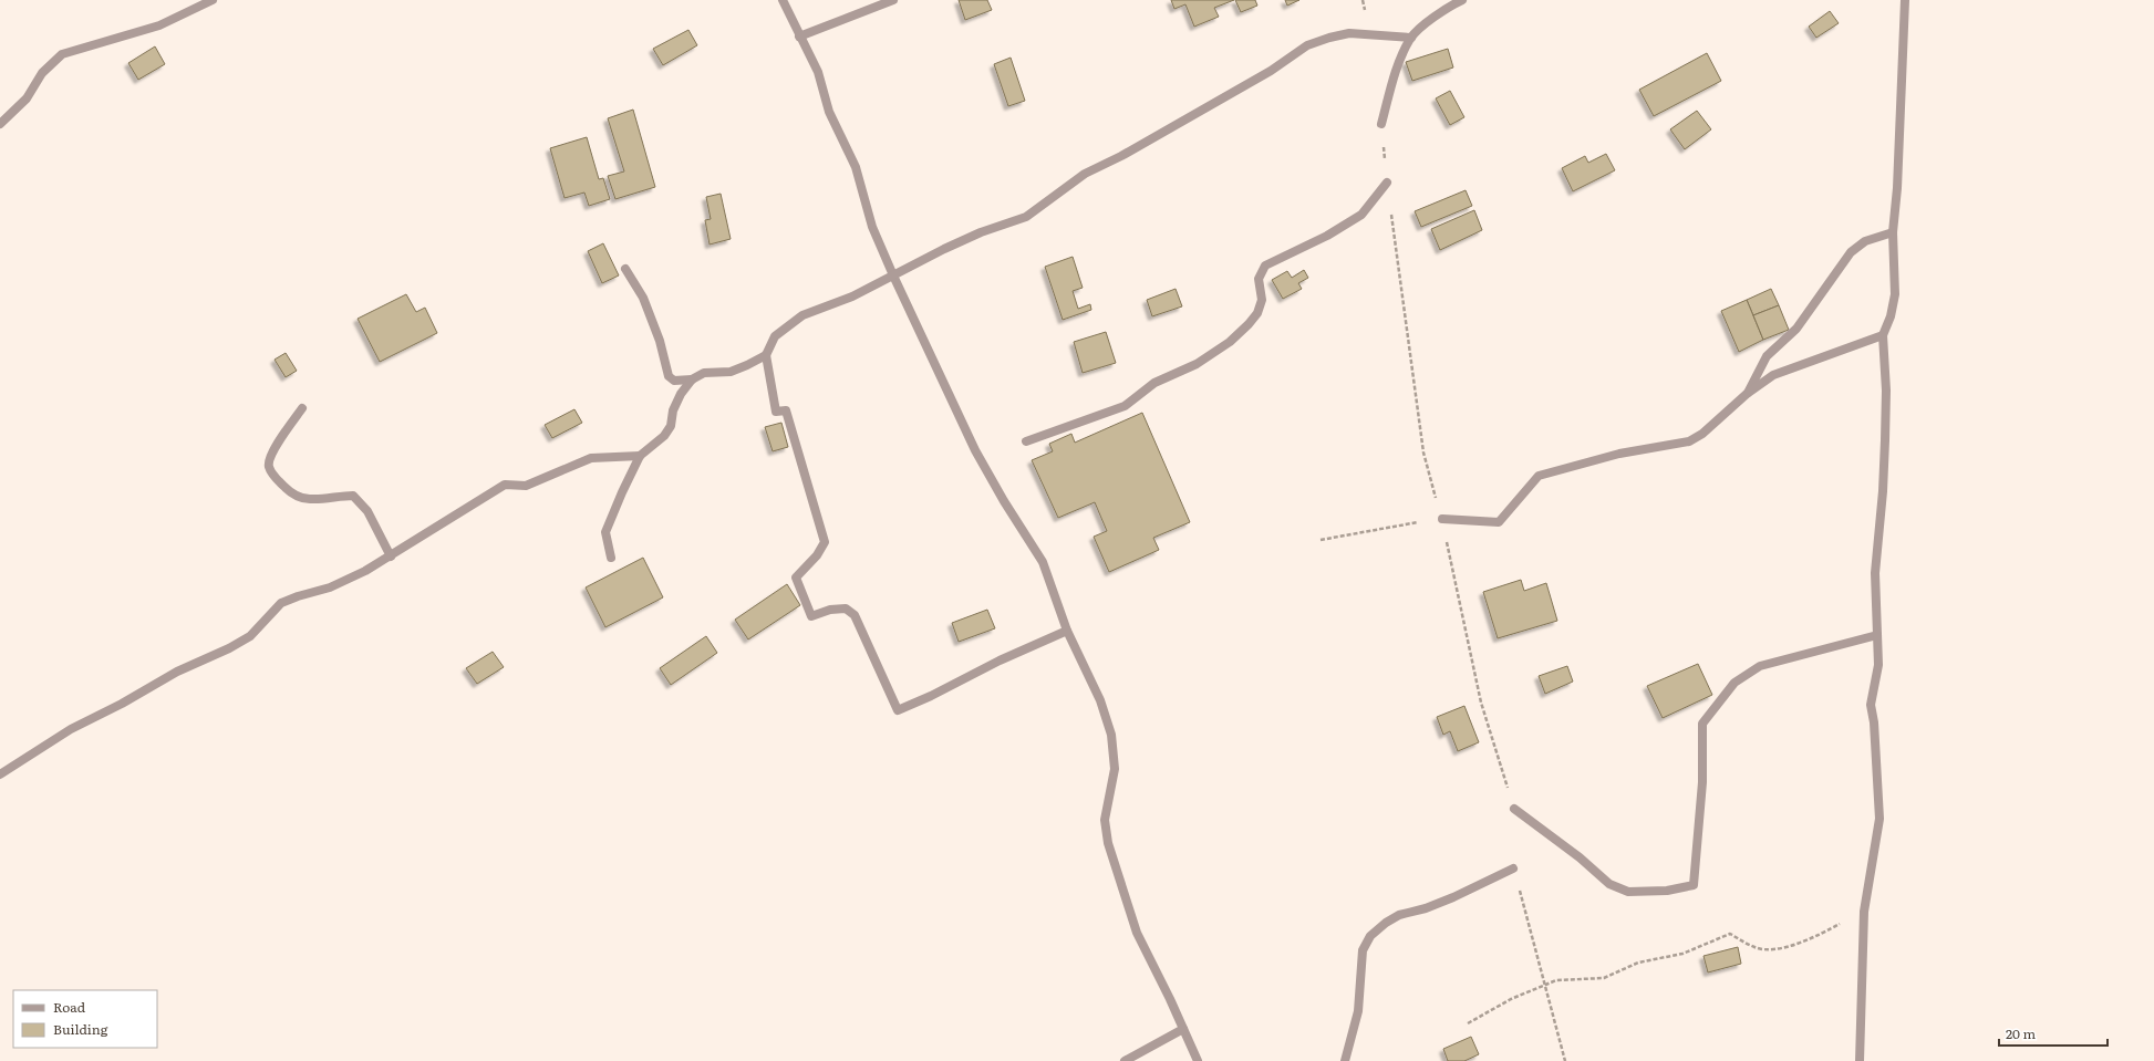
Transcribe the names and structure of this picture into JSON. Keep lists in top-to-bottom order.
{
  "legend": ["Road", "Building"],
  "scale_bar": "20 m"
}
